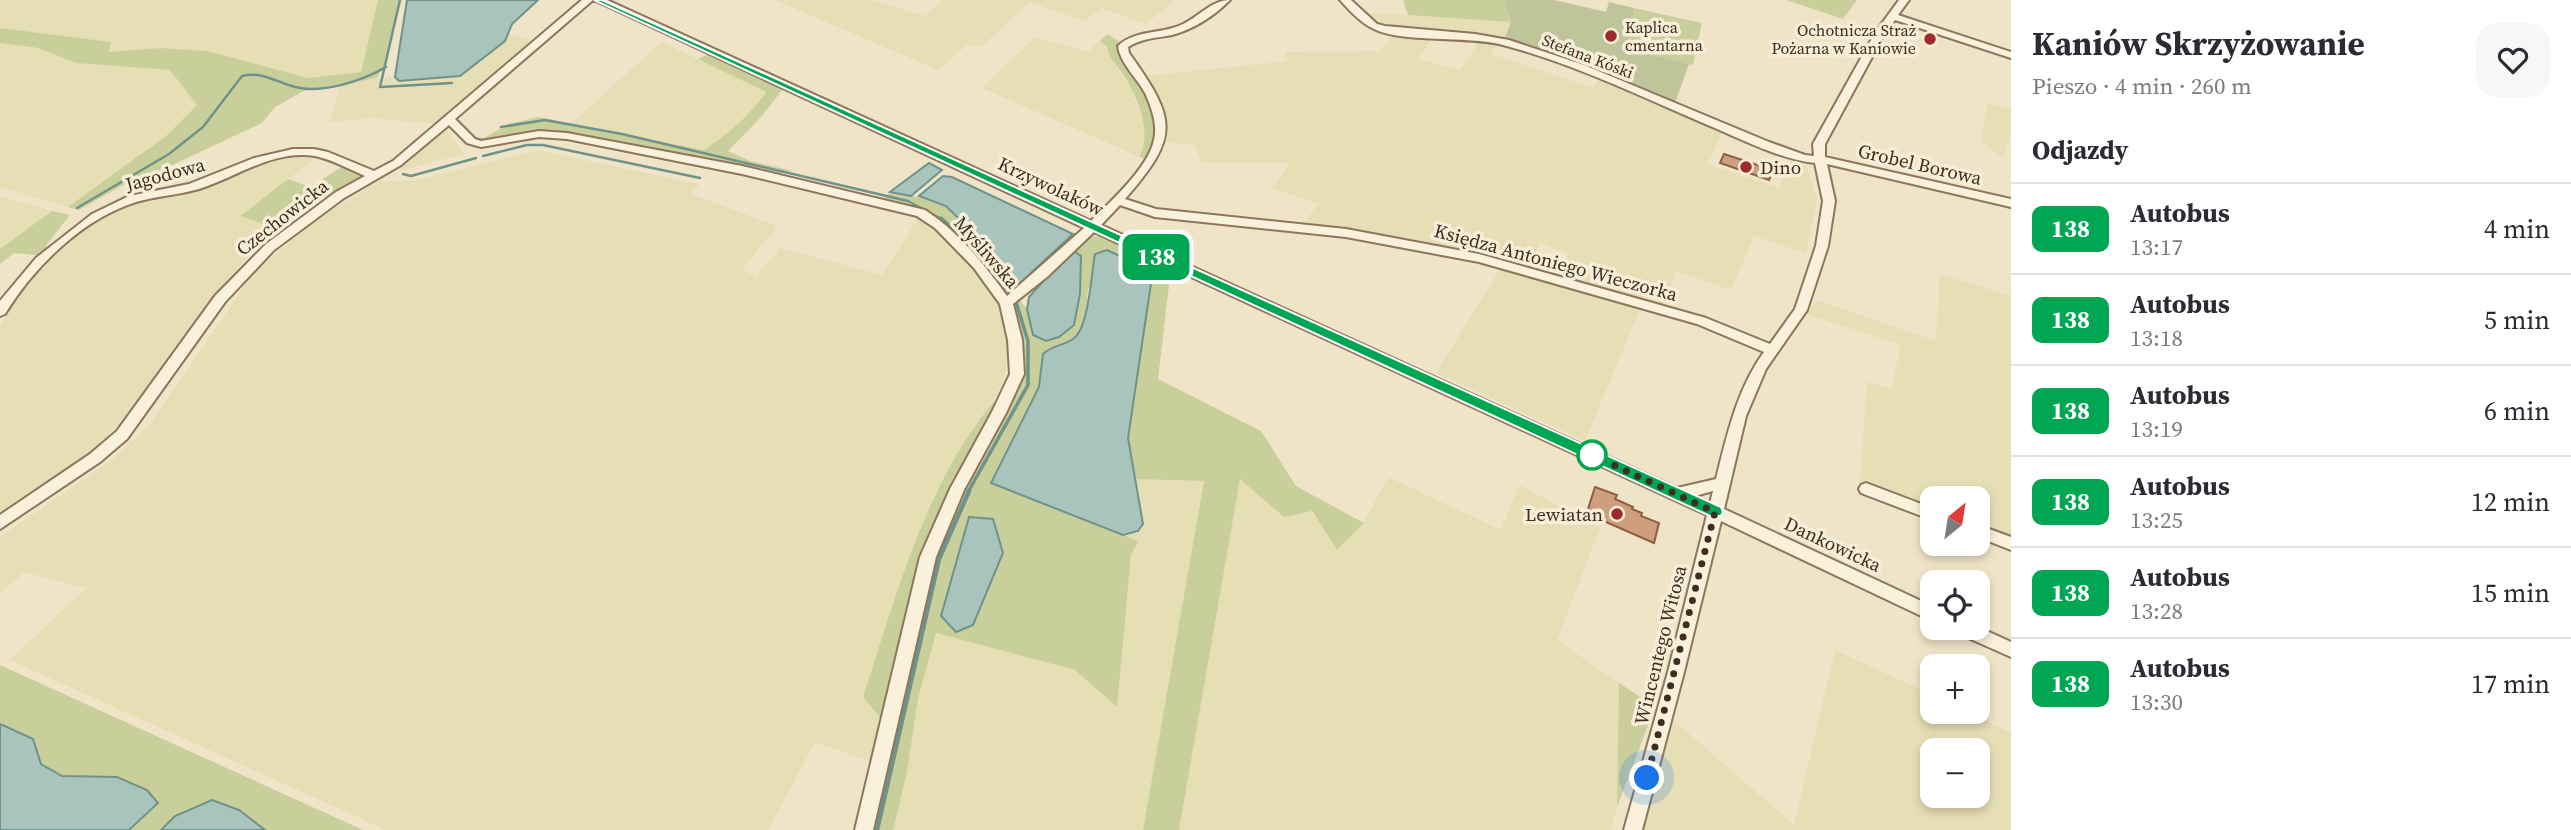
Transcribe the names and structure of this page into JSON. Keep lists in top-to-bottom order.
{
  "streets": {
    "street": [
      "Stefana Kóski",
      "Grobel Borowa",
      "Jagodowa",
      "Krzywolaków",
      "Czechowicka",
      "Myśliwska",
      "Księdza Antoniego Wieczorka",
      "Dankowicka",
      "Wincentego Witosa"
    ]
  },
  "crossings": [
    ["Stefana Kóski", "Grobel Borowa"],
    ["Stefana Kóski", "Wincentego Witosa"],
    ["Grobel Borowa", "Wincentego Witosa"],
    ["Jagodowa", "Czechowicka"],
    ["Krzywolaków", "Dankowicka"],
    ["Krzywolaków", "Wincentego Witosa"],
    ["Czechowicka", "Myśliwska"],
    ["Księdza Antoniego Wieczorka", "Wincentego Witosa"],
    ["Dankowicka", "Wincentego Witosa"]
  ],
  "places": [
    "Kaplica cmentarna",
    "Ochotnicza Straż Pożarna w Kaniowie",
    "Dino",
    "Lewiatan"
  ],
  "lines": ["bus line 138"],
  "north": "top right",
  "page": {
    "on_map": "138",
    "heading": [
      ["Kaniów Skrzyżowanie", "Pieszo · 4 min · 260 m"],
      "Odjazdy"
    ],
    "list": [
      {
        "mark": "138",
        "name": "Autobus",
        "note": "13:17",
        "value": "4 min"
      },
      {
        "mark": "138",
        "name": "Autobus",
        "note": "13:18",
        "value": "5 min"
      },
      {
        "mark": "138",
        "name": "Autobus",
        "note": "13:19",
        "value": "6 min"
      },
      {
        "mark": "138",
        "name": "Autobus",
        "note": "13:25",
        "value": "12 min"
      },
      {
        "mark": "138",
        "name": "Autobus",
        "note": "13:28",
        "value": "15 min"
      },
      {
        "mark": "138",
        "name": "Autobus",
        "note": "13:30",
        "value": "17 min"
      }
    ],
    "map_buttons": ["+", "−"]
  }
}
